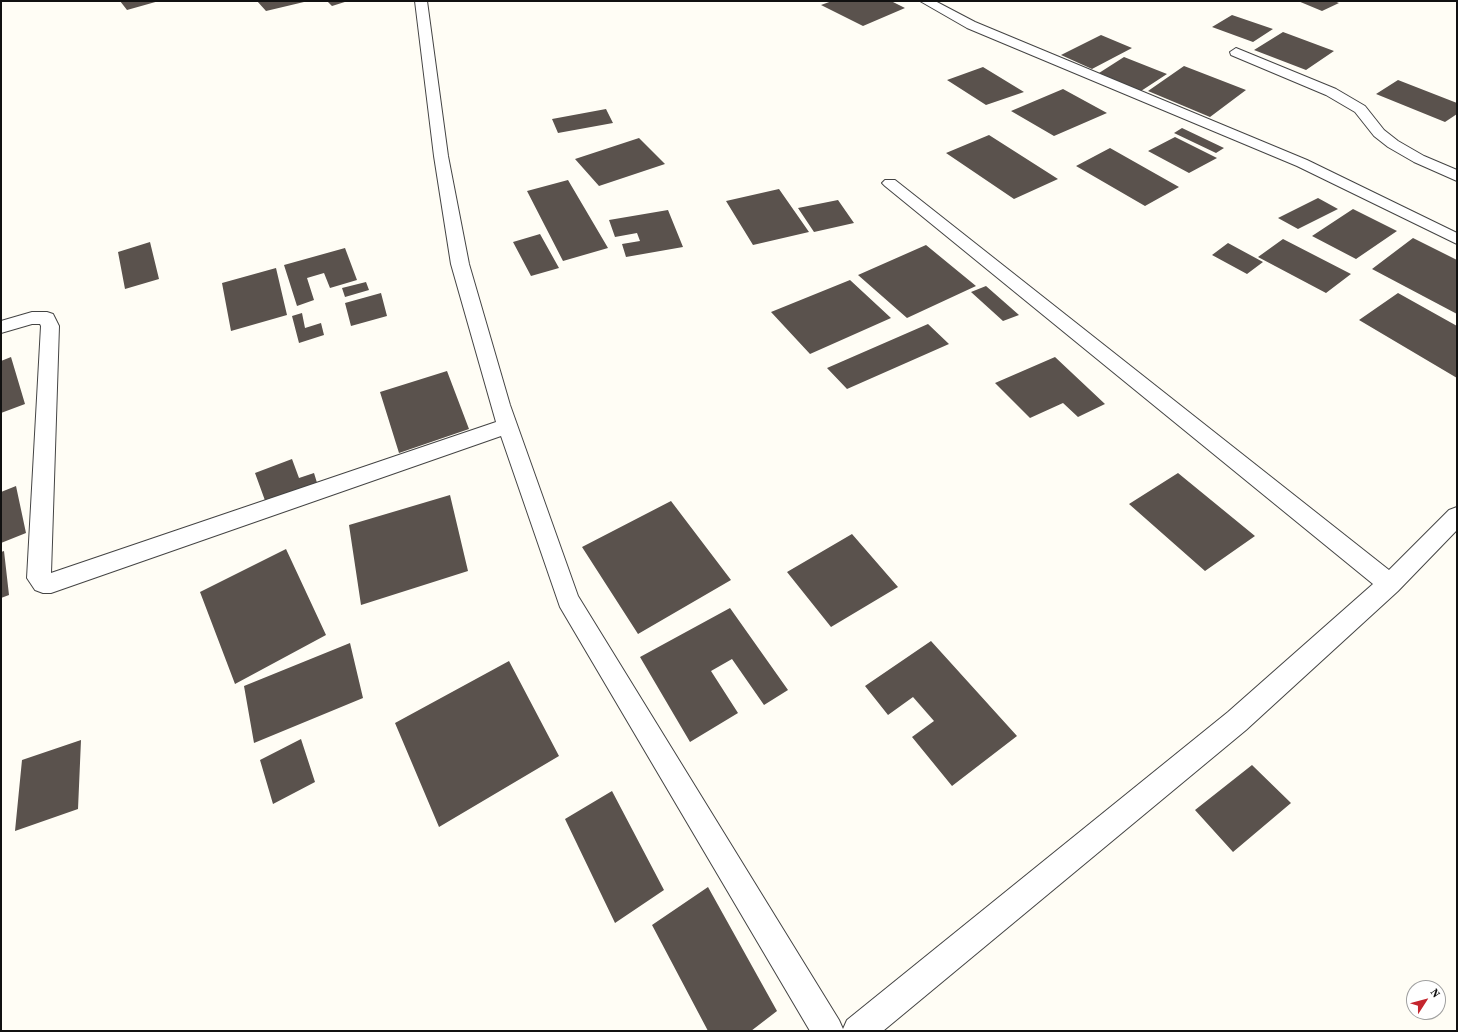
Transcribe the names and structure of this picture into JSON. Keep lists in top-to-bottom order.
{
  "north": "top right"
}
